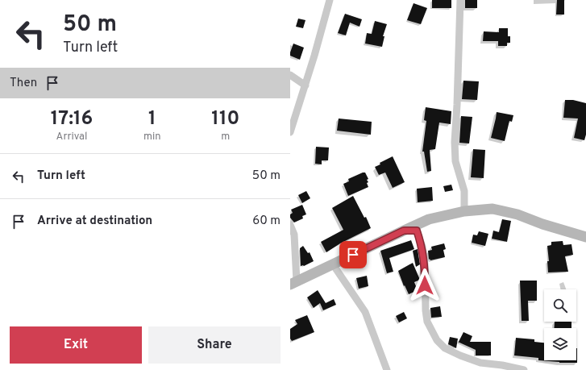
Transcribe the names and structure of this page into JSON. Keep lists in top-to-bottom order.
{
  "page": {
    "turn": ["50 m", "Turn left"],
    "then": "Then",
    "eta": [
      "17:16",
      "Arrival",
      "1",
      "min",
      "110",
      "m"
    ],
    "list": [
      {
        "name": "Turn left",
        "value": "50 m"
      },
      {
        "name": "Arrive at destination",
        "value": "60 m"
      }
    ],
    "buttons": ["Exit", "Share"]
  }
}
